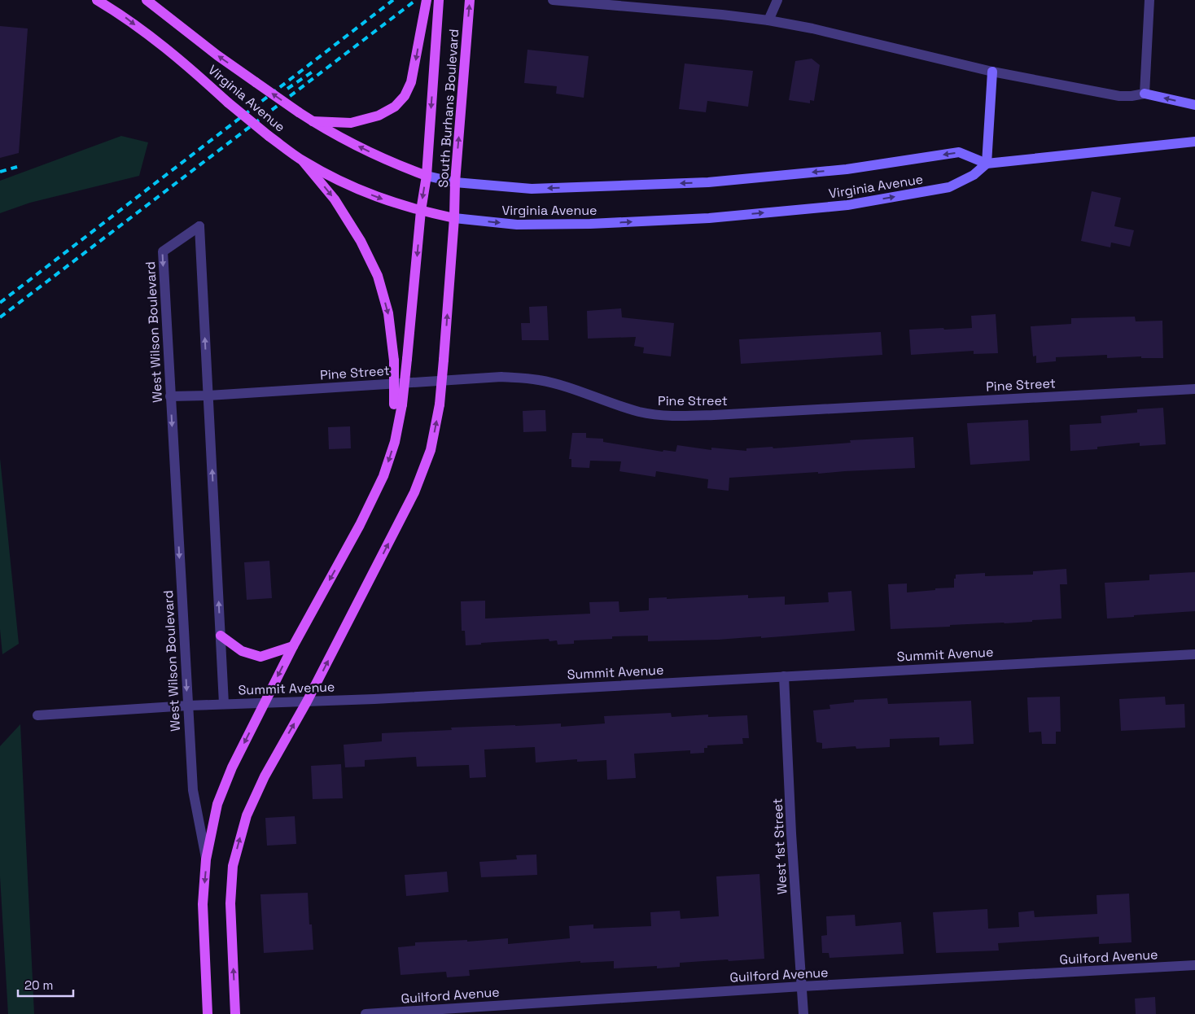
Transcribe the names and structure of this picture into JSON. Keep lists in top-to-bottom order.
{
  "streets": {
    "main road": ["Virginia Avenue", "South Burhans Boulevard", "West Wilson Boulevard"],
    "street": [
      "Pine Street",
      "Summit Avenue",
      "West 1st Street",
      "Guilford Avenue"
    ]
  },
  "crossings": [
    ["Virginia Avenue", "South Burhans Boulevard"],
    ["West Wilson Boulevard", "Pine Street"],
    ["West Wilson Boulevard", "Summit Avenue"],
    ["Summit Avenue", "West 1st Street"],
    ["West 1st Street", "Guilford Avenue"]
  ],
  "scale_bar": "20 m"
}
